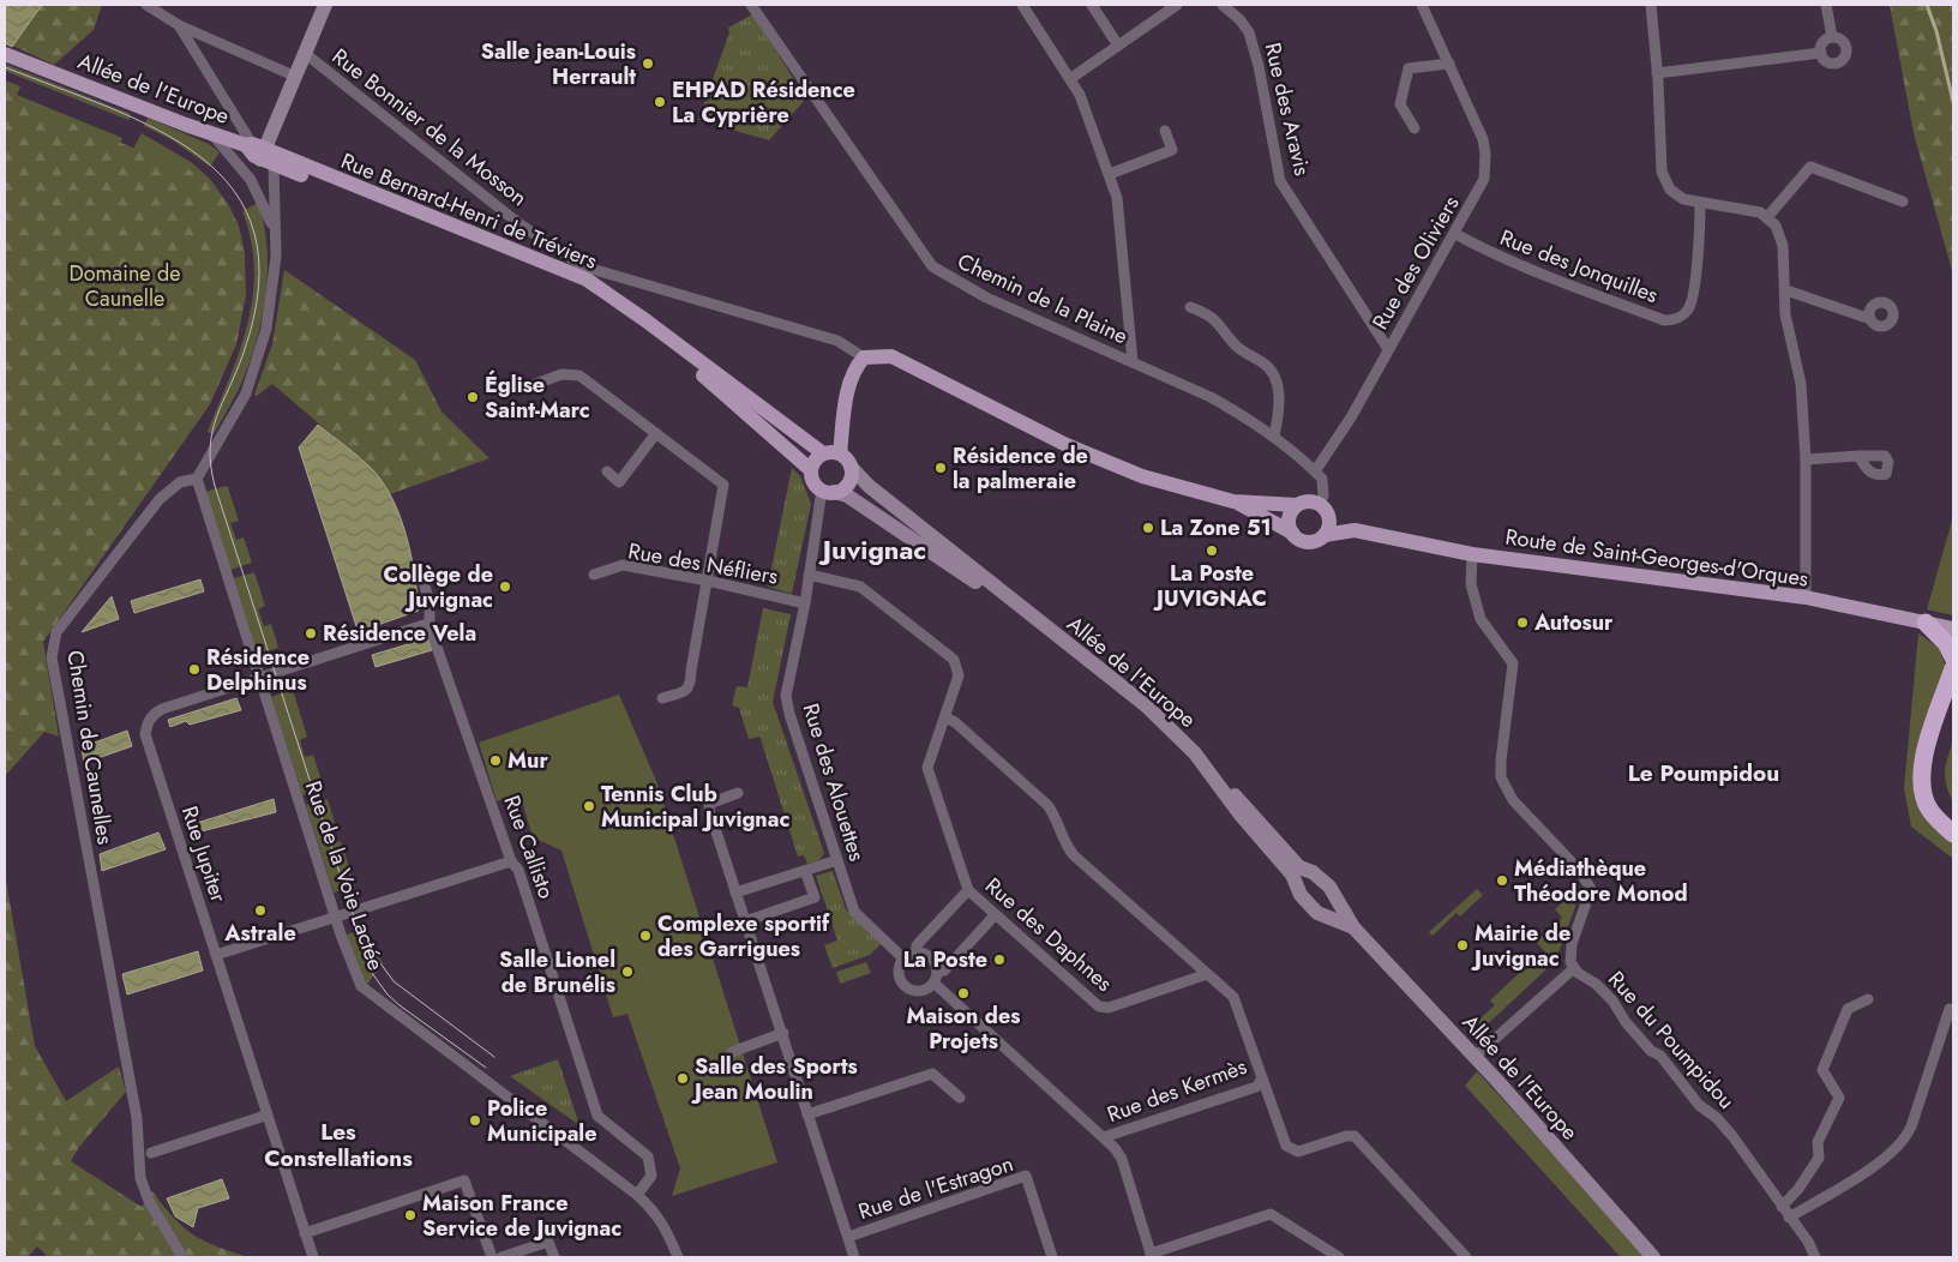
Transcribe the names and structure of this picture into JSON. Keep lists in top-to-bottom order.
{
  "streets": {
    "main road": ["Allée de l'Europe", "Rue Bernard-Henri de Tréviers", "Route de Saint-Georges-d'Orques"],
    "street": [
      "Rue des Aravis",
      "Rue Bonnier de la Mosson",
      "Rue des Oliviers",
      "Rue des Jonquilles",
      "Chemin de la Plaine",
      "Rue des Néfliers",
      "Chemin de Caunelles",
      "Rue des Alouettes",
      "Rue Callisto",
      "Rue Jupiter",
      "Rue de la Voie Lactée",
      "Rue des Daphnes",
      "Rue du Poumpidou",
      "Rue des Kermès",
      "Rue de l'Estragon"
    ]
  },
  "crossings": [
    ["Allée de l'Europe", "Rue Bernard-Henri de Tréviers"],
    ["Allée de l'Europe", "Rue des Alouettes"],
    ["Rue des Aravis", "Rue des Oliviers"],
    ["Rue Bernard-Henri de Tréviers", "Rue des Alouettes"],
    ["Rue des Oliviers", "Rue des Jonquilles"],
    ["Rue des Oliviers", "Chemin de la Plaine"],
    ["Rue des Néfliers", "Rue des Alouettes"],
    ["Chemin de Caunelles", "Rue de la Voie Lactée"],
    ["Rue des Alouettes", "Rue des Daphnes"],
    ["Rue Callisto", "Rue de la Voie Lactée"],
    ["Rue Jupiter", "Rue de la Voie Lactée"]
  ],
  "districts": ["Juvignac", "Le Poumpidou", "Les Constellations"],
  "parks": ["Domaine de Caunelle"],
  "places": [
    "Salle jean-Louis Herrault",
    "EHPAD Résidence La Cyprière",
    "Église Saint-Marc",
    "Résidence de la palmeraie",
    "La Zone 51",
    "La Poste JUVIGNAC",
    "Collège de Juvignac",
    "Autosur",
    "Résidence Vela",
    "Résidence Delphinus",
    "Mur",
    "Tennis Club Municipal Juvignac",
    "Médiathèque Théodore Monod",
    "Astrale",
    "Complexe sportif des Garrigues",
    "Mairie de Juvignac",
    "La Poste",
    "Salle Lionel de Brunélis",
    "Maison des Projets",
    "Salle des Sports Jean Moulin",
    "Police Municipale",
    "Maison France Service de Juvignac"
  ]
}
